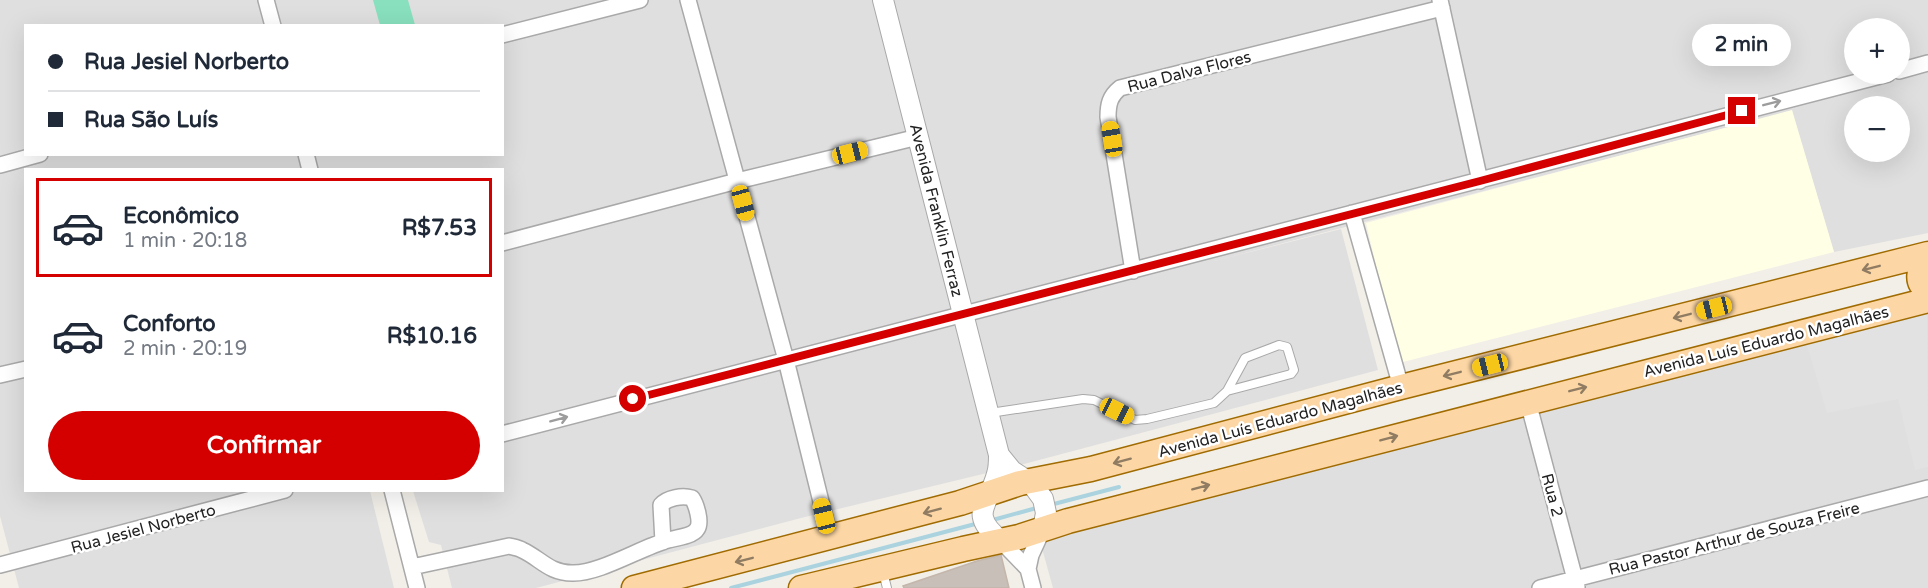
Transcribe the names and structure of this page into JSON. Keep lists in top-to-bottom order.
{
  "streets": {
    "main road": ["Avenida Luís Eduardo Magalhães"],
    "street": [
      "Rua Dalva Flores",
      "Avenida Franklin Ferraz",
      "Rua 2",
      "Rua Jesiel Norberto",
      "Rua Pastor Arthur de Souza Freire"
    ]
  },
  "crossings": [
    ["Avenida Luís Eduardo Magalhães", "Rua 2"],
    ["Rua 2", "Rua Pastor Arthur de Souza Freire"]
  ],
  "page": {
    "map_buttons": ["+", "−"],
    "bubble": "2 min",
    "banner": ["Rua Jesiel Norberto", "Rua São Luís"],
    "list": [
      {
        "name": "Econômico",
        "note": "1 min · 20:18",
        "value": "R$7.53"
      },
      {
        "name": "Conforto",
        "note": "2 min · 20:19",
        "value": "R$10.16"
      }
    ],
    "buttons": "Confirmar"
  }
}
